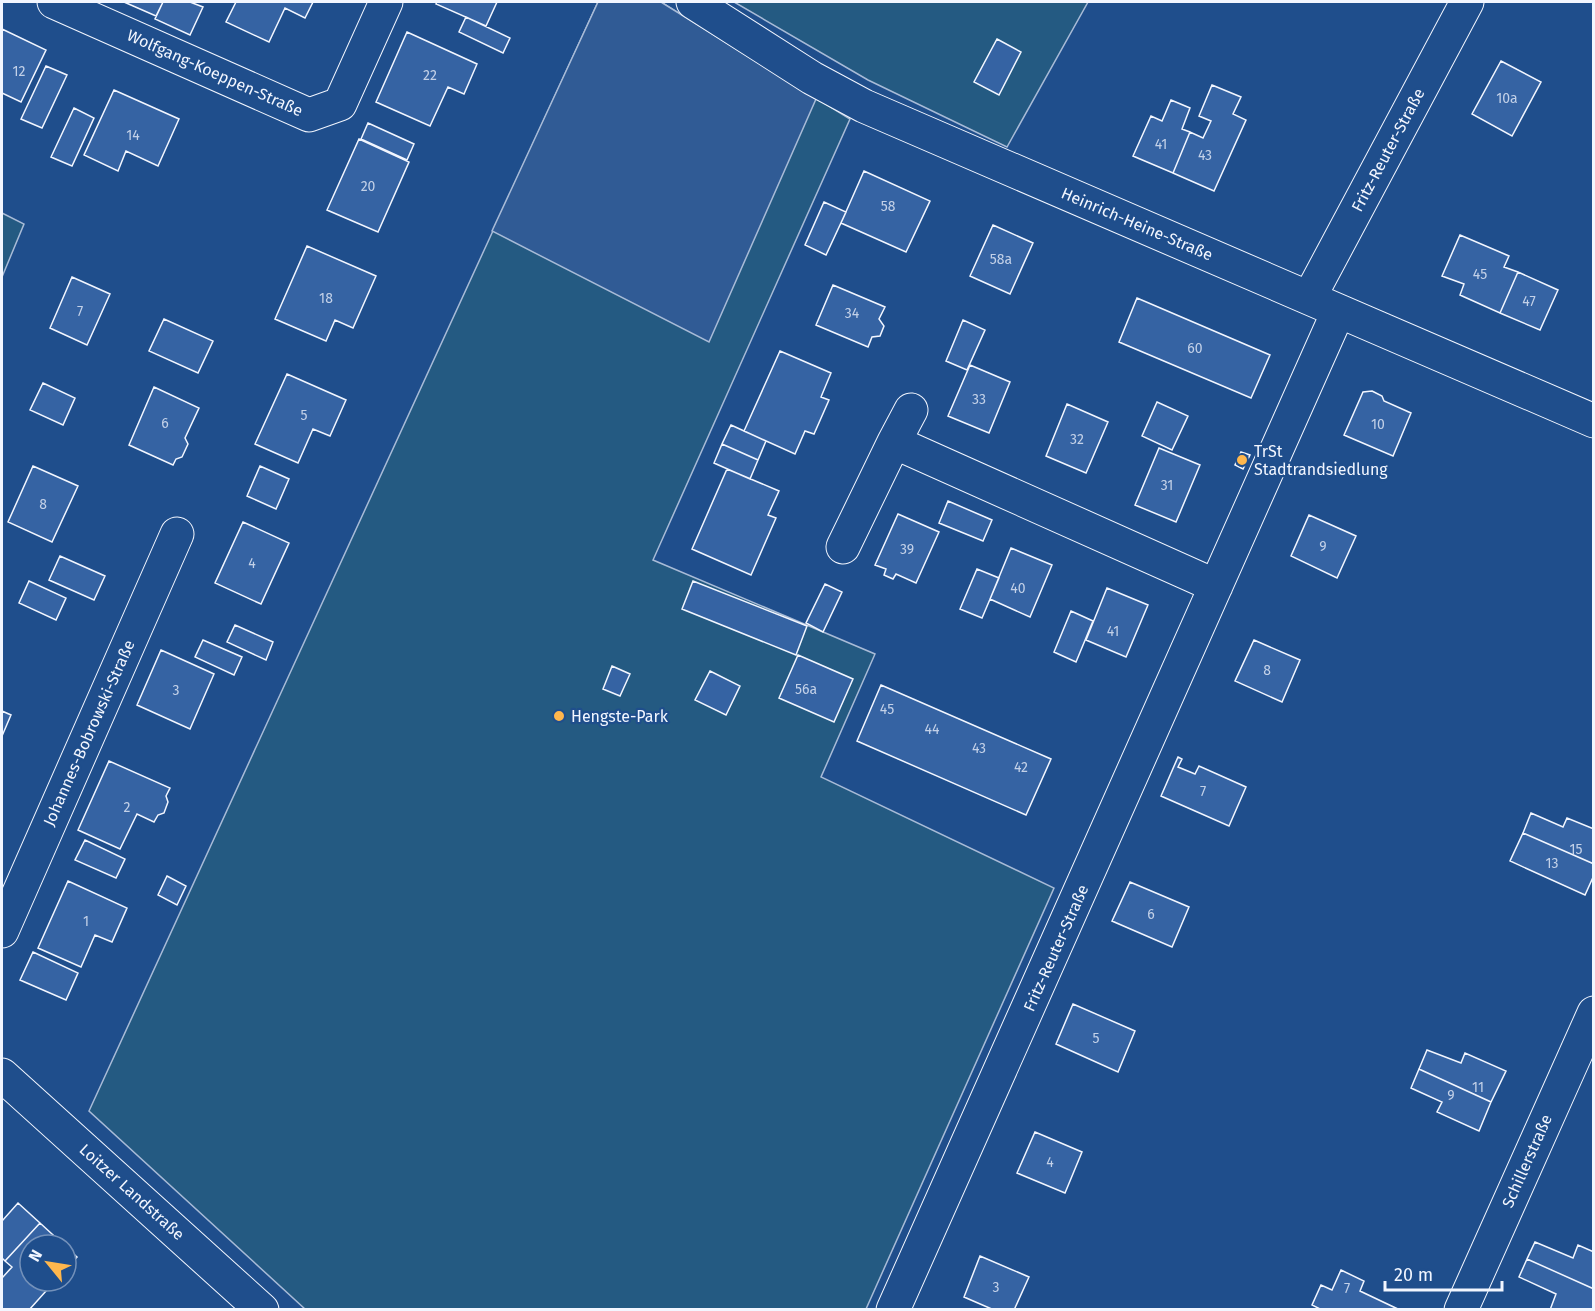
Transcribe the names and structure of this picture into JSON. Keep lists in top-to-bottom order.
{
  "streets": {
    "street": [
      "Wolfgang-Koeppen-Straße",
      "Fritz-Reuter-Straße",
      "Heinrich-Heine-Straße",
      "Johannes-Bobrowski-Straße",
      "Schillerstraße",
      "Loitzer Landstraße"
    ]
  },
  "crossings": [
    ["Fritz-Reuter-Straße", "Heinrich-Heine-Straße"]
  ],
  "places": ["TrSt Stadtrandsiedlung", "Hengste-Park"],
  "house_numbers": [
    "12",
    "22",
    "10a",
    "14",
    "41",
    "43",
    "20",
    "58",
    "58a",
    "45",
    "18",
    "47",
    "7",
    "34",
    "60",
    "33",
    "5",
    "6",
    "10",
    "32",
    "31",
    "8",
    "9",
    "39",
    "4",
    "40",
    "41",
    "8",
    "56a",
    "3",
    "45",
    "44",
    "43",
    "42",
    "7",
    "2",
    "15",
    "13",
    "6",
    "1",
    "5",
    "11",
    "9",
    "4",
    "3",
    "7"
  ],
  "scale_bar": "20 m",
  "north": "top left"
}
